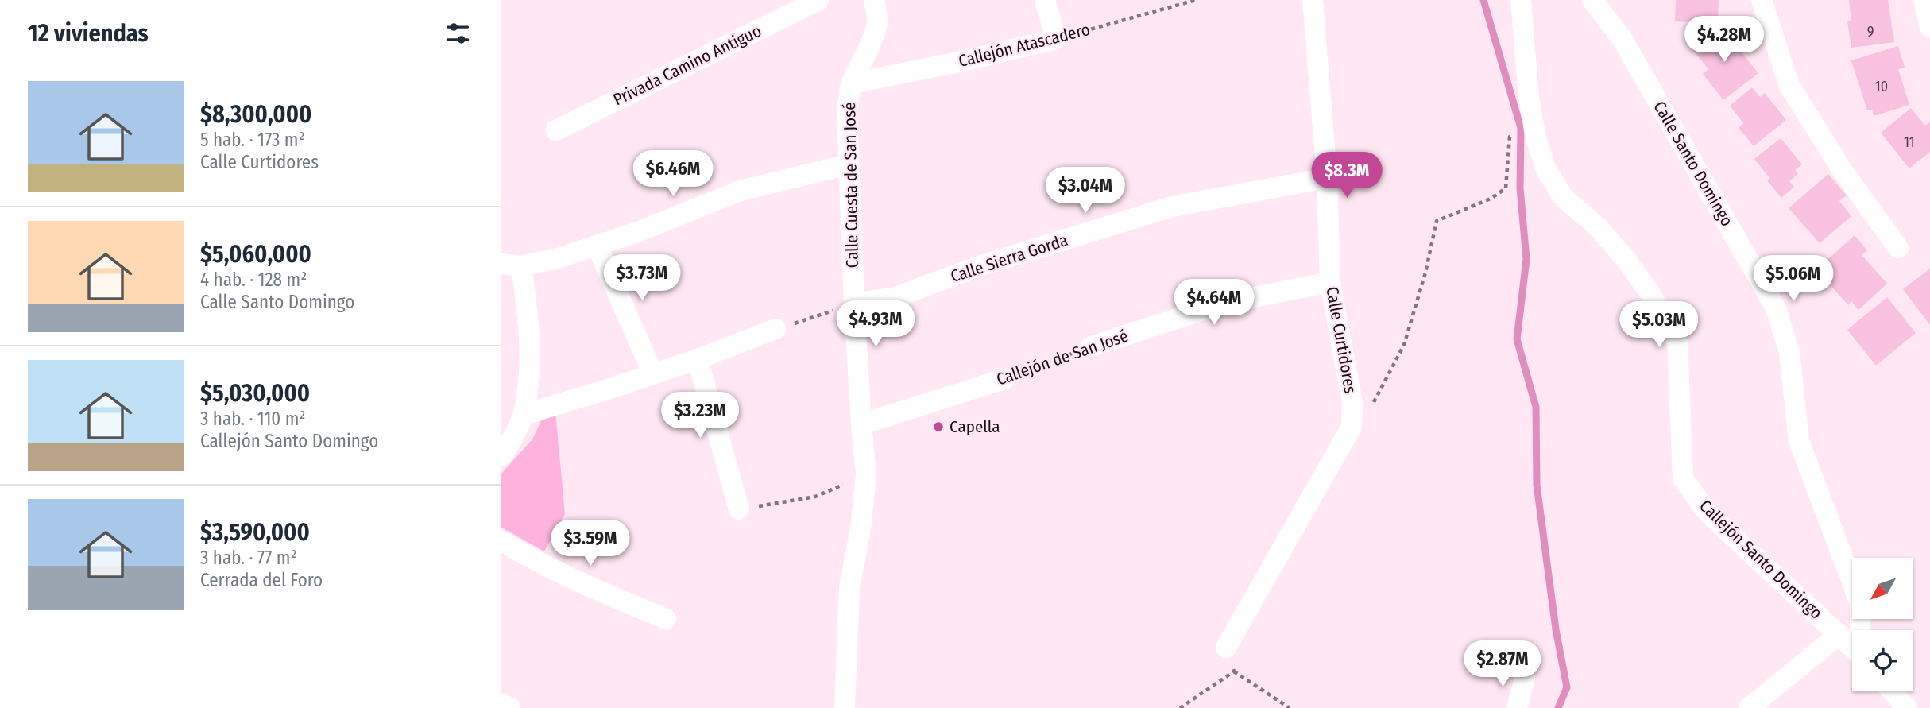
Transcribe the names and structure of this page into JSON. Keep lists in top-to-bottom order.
{
  "streets": {
    "street": [
      "Callejón Atascadero",
      "Privada Camino Antiguo",
      "Calle Santo Domingo",
      "Calle Cuesta de San José",
      "Calle Sierra Gorda",
      "Calle Curtidores",
      "Callejón de San José",
      "Callejón Santo Domingo"
    ]
  },
  "crossings": [
    ["Callejón Atascadero", "Calle Cuesta de San José"],
    ["Calle Cuesta de San José", "Calle Sierra Gorda"],
    ["Calle Cuesta de San José", "Callejón de San José"],
    ["Calle Sierra Gorda", "Calle Curtidores"],
    ["Calle Curtidores", "Callejón de San José"]
  ],
  "places": ["Capella"],
  "house_numbers": ["9", "10", "11"],
  "north": "bottom left",
  "page": {
    "heading": "12 viviendas",
    "price": [
      "$4.28M",
      "$6.46M",
      "$8.3M",
      "$3.04M",
      "$3.73M",
      "$5.06M",
      "$4.64M",
      "$4.93M",
      "$5.03M",
      "$3.23M",
      "$3.59M",
      "$2.87M"
    ],
    "list": [
      {
        "name": "$8,300,000",
        "note": "5 hab. · 173 m² · Calle Curtidores"
      },
      {
        "name": "$5,060,000",
        "note": "4 hab. · 128 m² · Calle Santo Domingo"
      },
      {
        "name": "$5,030,000",
        "note": "3 hab. · 110 m² · Callejón Santo Domingo"
      },
      {
        "name": "$3,590,000",
        "note": "3 hab. · 77 m² · Cerrada del Foro"
      }
    ]
  }
}
